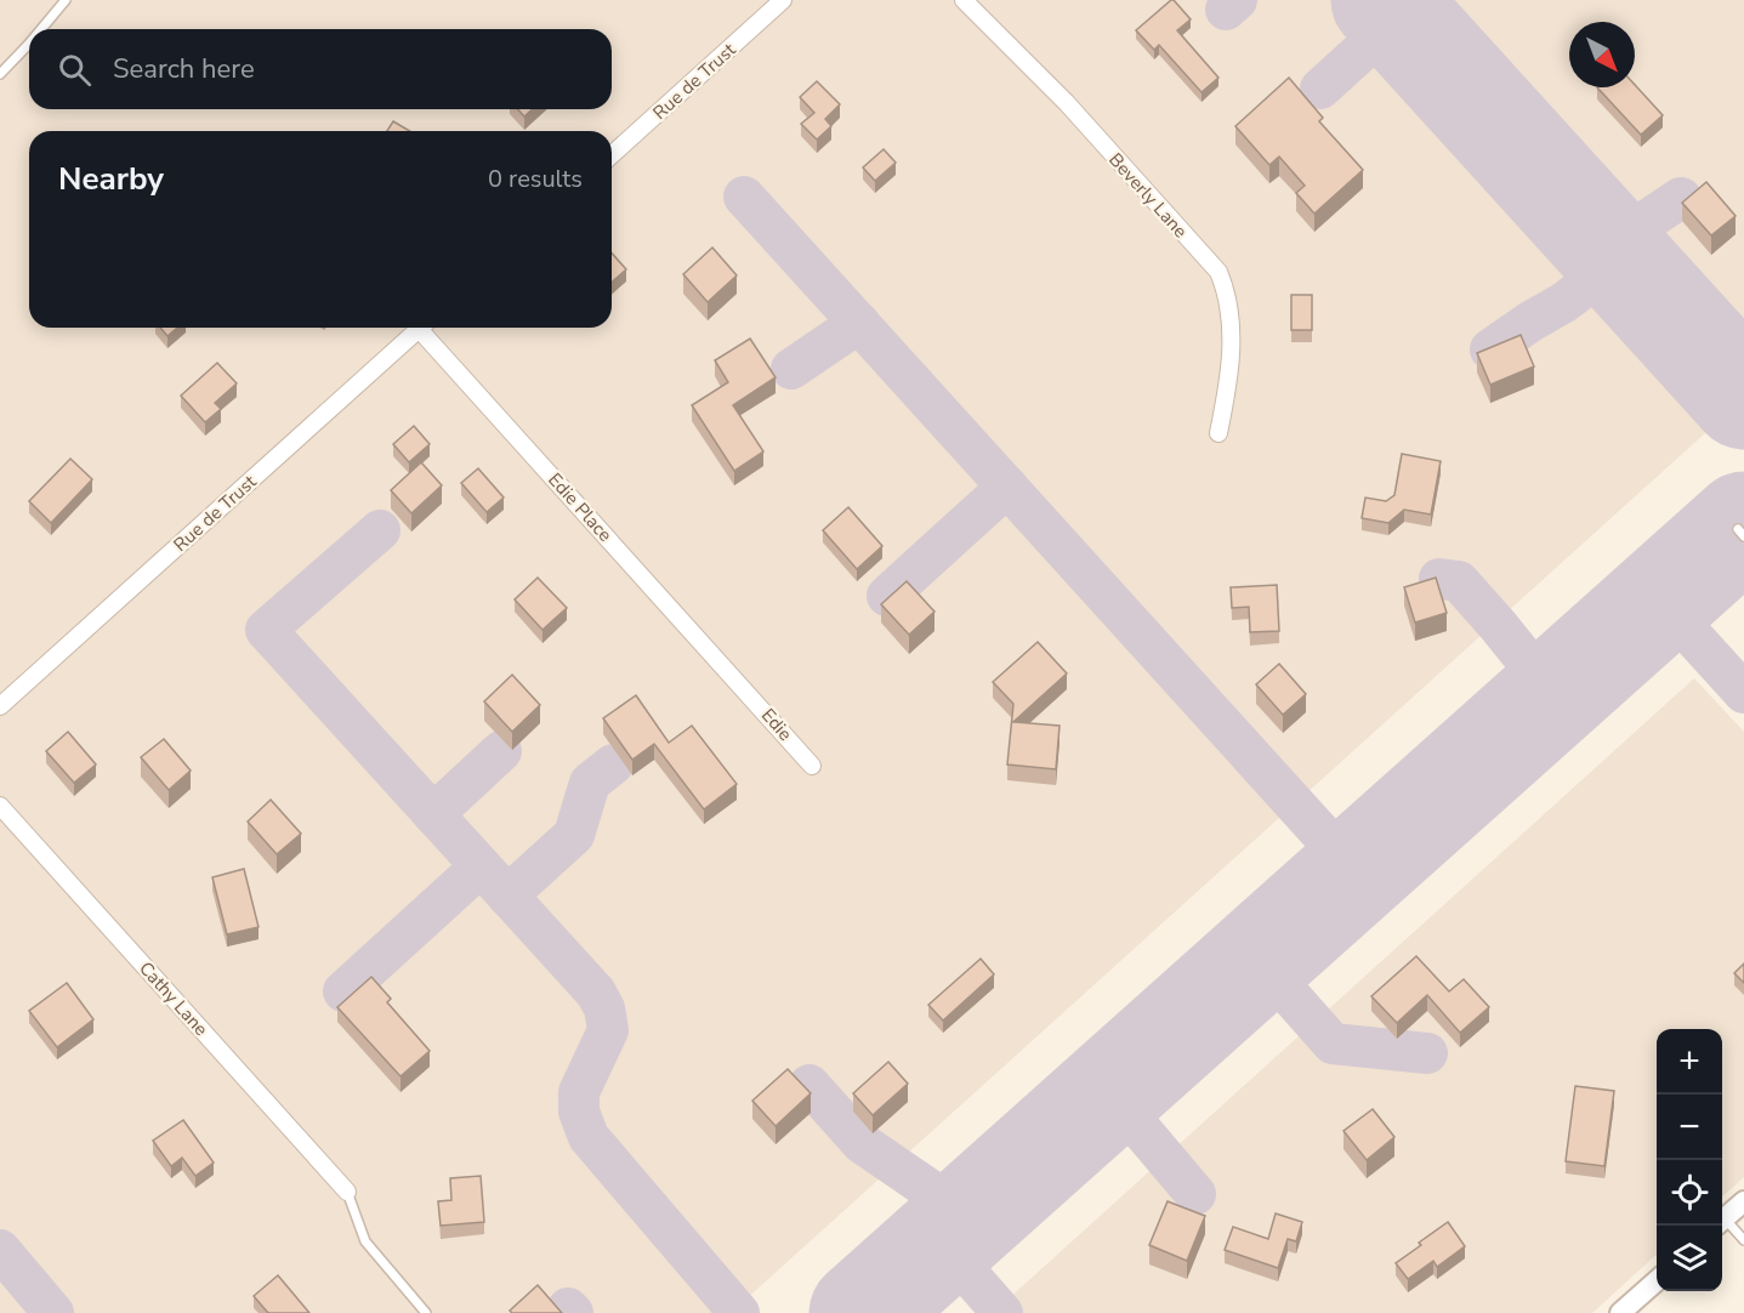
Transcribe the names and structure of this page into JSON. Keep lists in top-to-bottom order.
{
  "streets": {
    "street": [
      "Rue de Trust",
      "Beverly Lane",
      "Edie Place",
      "Edie",
      "Cathy Lane"
    ]
  },
  "crossings": [
    ["Edie Place", "Edie"]
  ],
  "north": "bottom right",
  "page": {
    "search": "Search here",
    "heading": ["Nearby", "0 results"],
    "map_buttons": ["+", "−"]
  }
}
